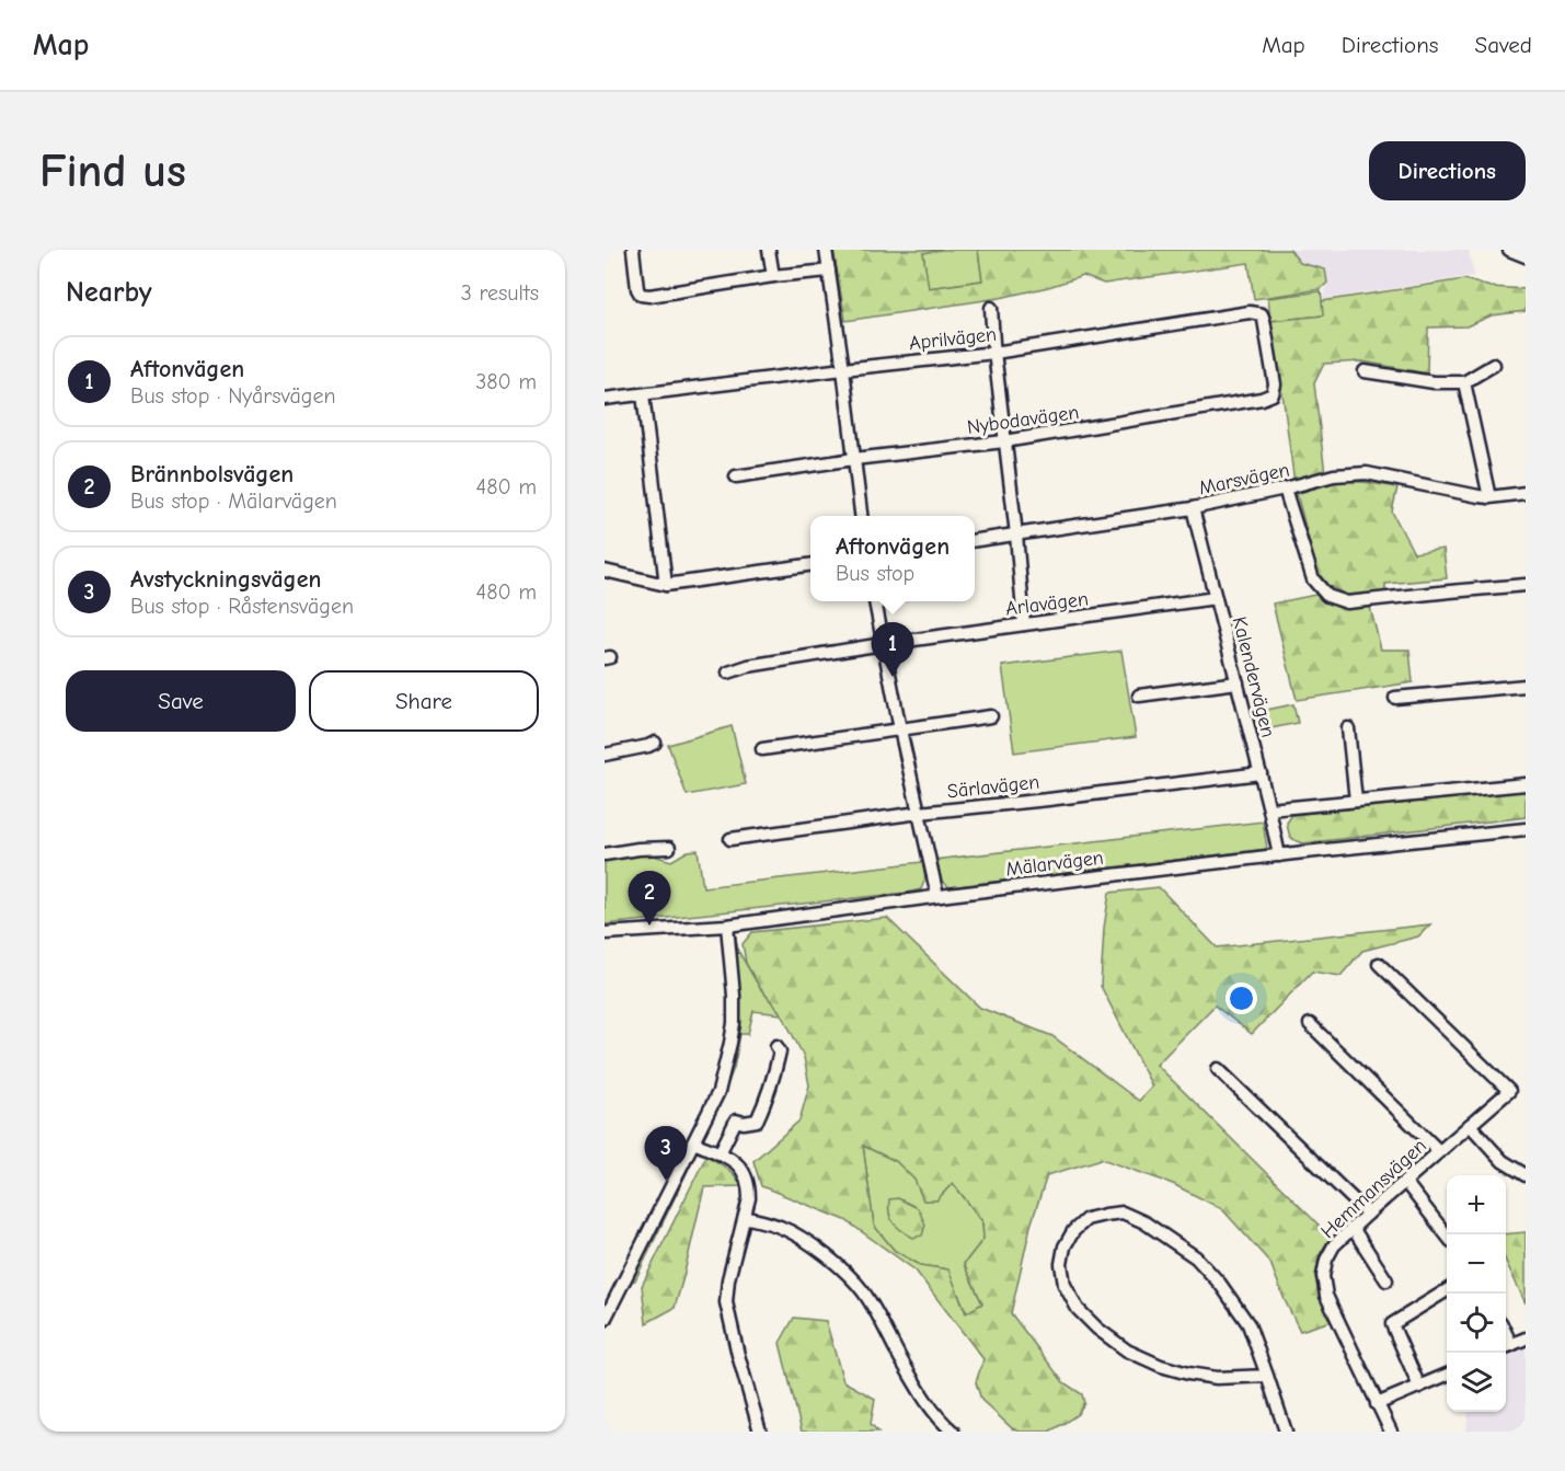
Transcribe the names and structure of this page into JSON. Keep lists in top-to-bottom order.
{
  "streets": {
    "street": [
      "Aprilvägen",
      "Nybodavägen",
      "Marsvägen",
      "Arlavägen",
      "Kalendervägen",
      "Särlavägen",
      "Mälarvägen",
      "Hemmansvägen"
    ]
  },
  "crossings": [
    ["Aprilvägen", "Nybodavägen"],
    ["Marsvägen", "Kalendervägen"],
    ["Arlavägen", "Kalendervägen"],
    ["Kalendervägen", "Särlavägen"],
    ["Kalendervägen", "Mälarvägen"]
  ],
  "page": {
    "header": "Map",
    "nav": ["Map", "Directions", "Saved"],
    "buttons": [
      "Directions",
      ["Save", "Share"]
    ],
    "title": "Find us",
    "heading": ["Nearby", "3 results"],
    "list": [
      {
        "mark": "1",
        "name": "Aftonvägen",
        "note": "Bus stop · Nyårsvägen",
        "value": "380 m"
      },
      {
        "mark": "2",
        "name": "Brännbolsvägen",
        "note": "Bus stop · Mälarvägen",
        "value": "480 m"
      },
      {
        "mark": "3",
        "name": "Avstyckningsvägen",
        "note": "Bus stop · Råstensvägen",
        "value": "480 m"
      }
    ],
    "popup": ["Aftonvägen", "Bus stop"],
    "pins": ["1", "2", "3"],
    "map_buttons": ["+", "−"]
  }
}
